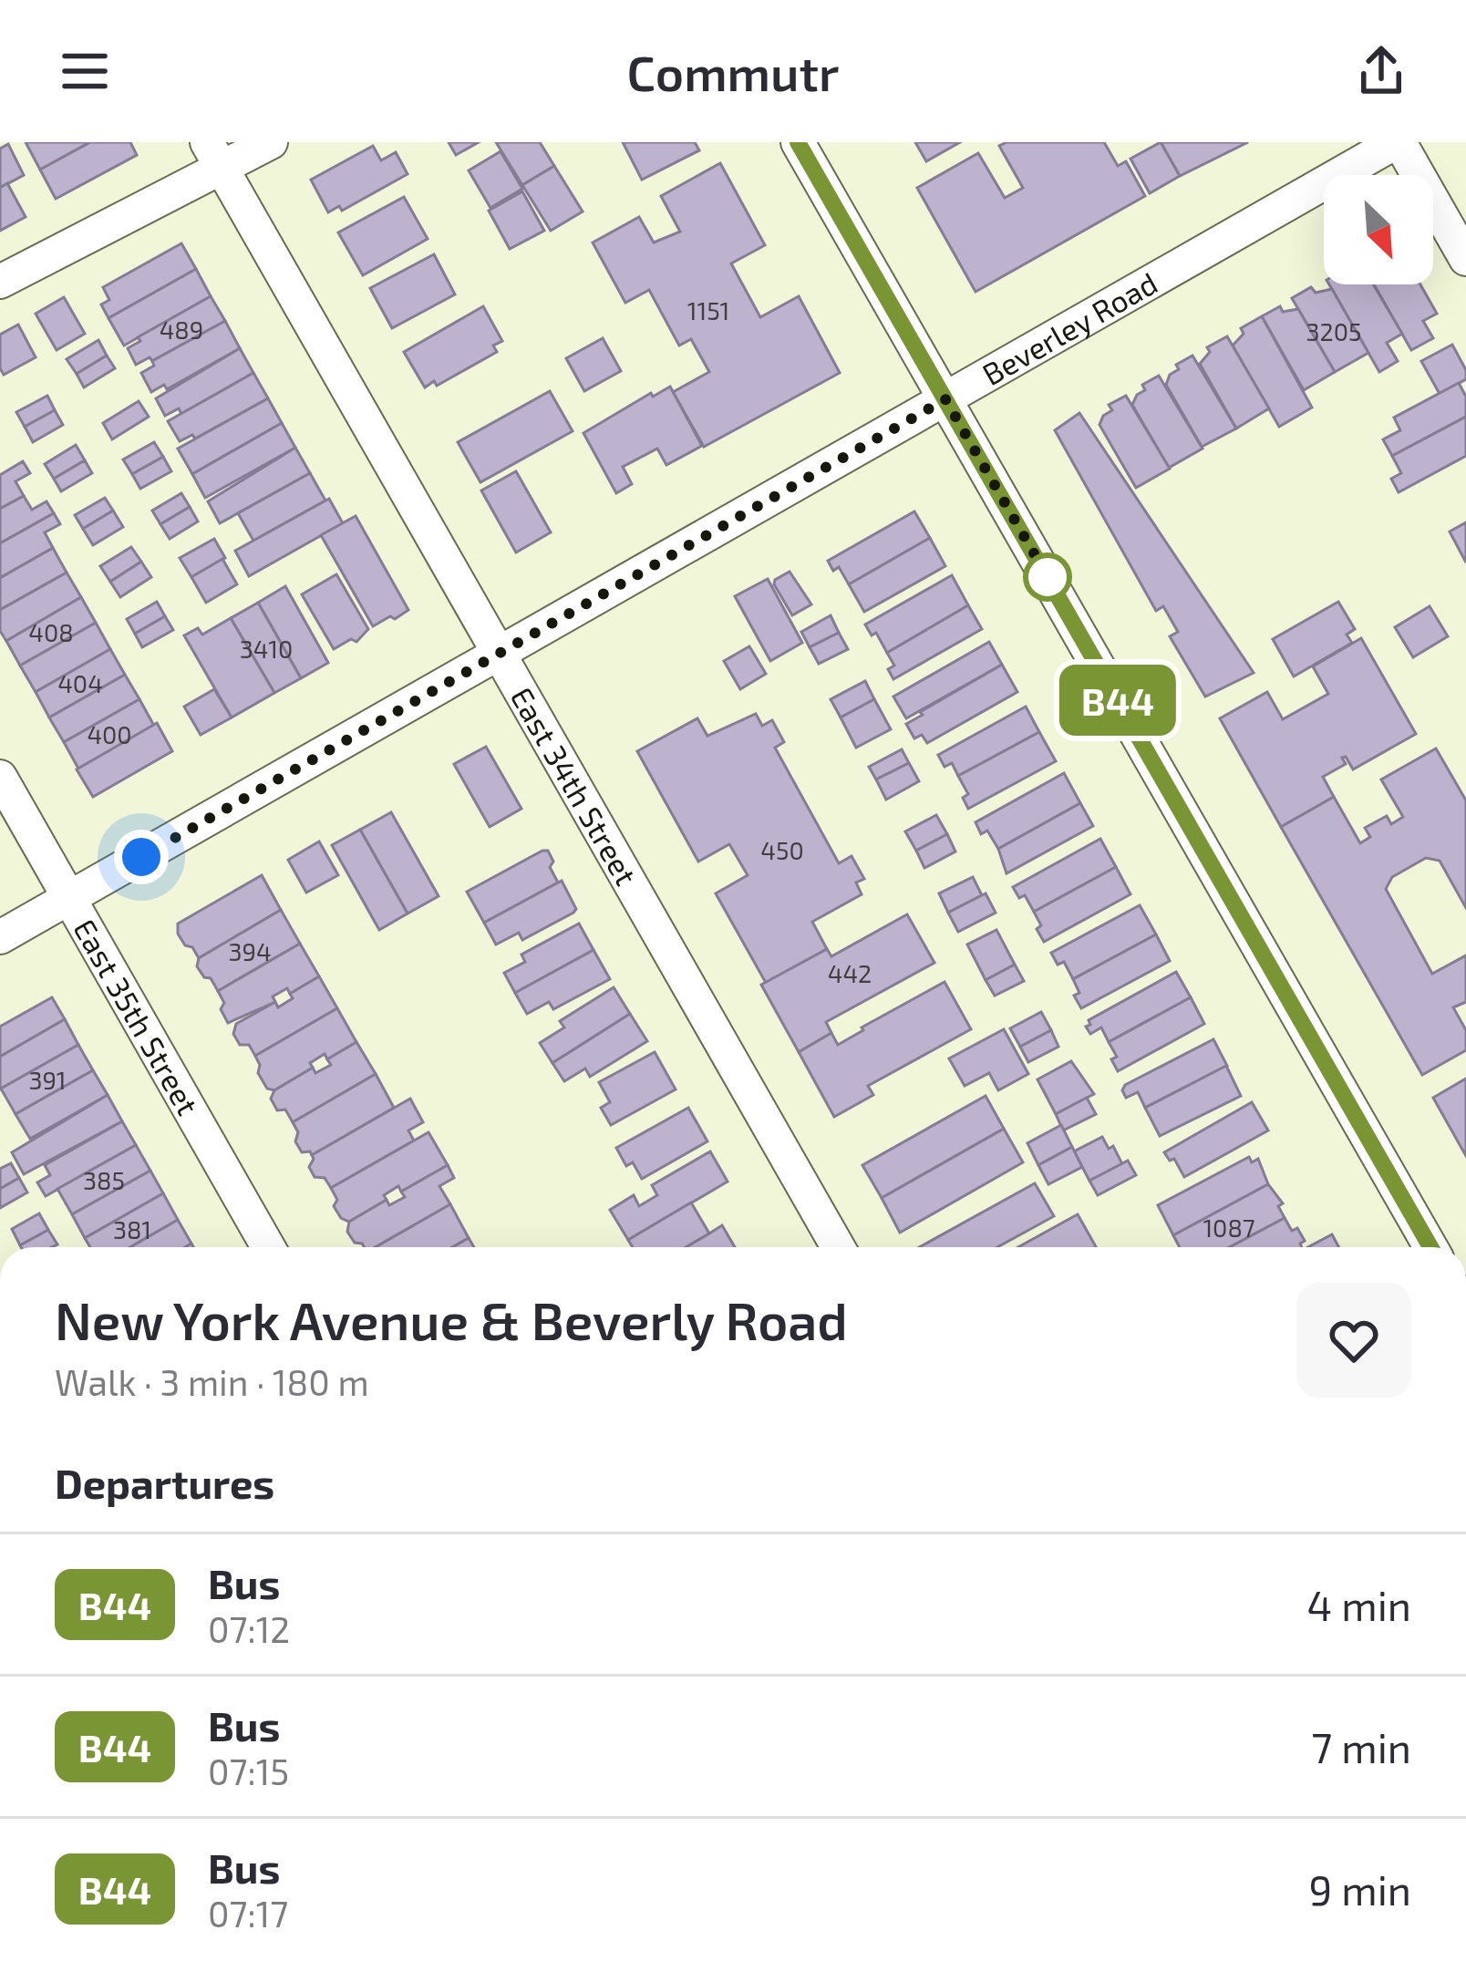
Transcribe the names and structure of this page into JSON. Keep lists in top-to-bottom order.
{
  "streets": {
    "street": ["Beverley Road", "East 34th Street", "East 35th Street"]
  },
  "crossings": [
    ["Beverley Road", "East 34th Street"],
    ["Beverley Road", "East 35th Street"]
  ],
  "lines": ["bus line B44"],
  "house_numbers": [
    "1151",
    "489",
    "3205",
    "408",
    "3410",
    "404",
    "400",
    "450",
    "394",
    "442",
    "391",
    "385",
    "1087",
    "381"
  ],
  "north": "bottom right",
  "page": {
    "header": "Commutr",
    "on_map": "B44",
    "heading": [
      ["New York Avenue & Beverly Road", "Walk · 3 min · 180 m"],
      "Departures"
    ],
    "list": [
      {
        "mark": "B44",
        "name": "Bus",
        "note": "07:12",
        "value": "4 min"
      },
      {
        "mark": "B44",
        "name": "Bus",
        "note": "07:15",
        "value": "7 min"
      },
      {
        "mark": "B44",
        "name": "Bus",
        "note": "07:17",
        "value": "9 min"
      }
    ]
  }
}
